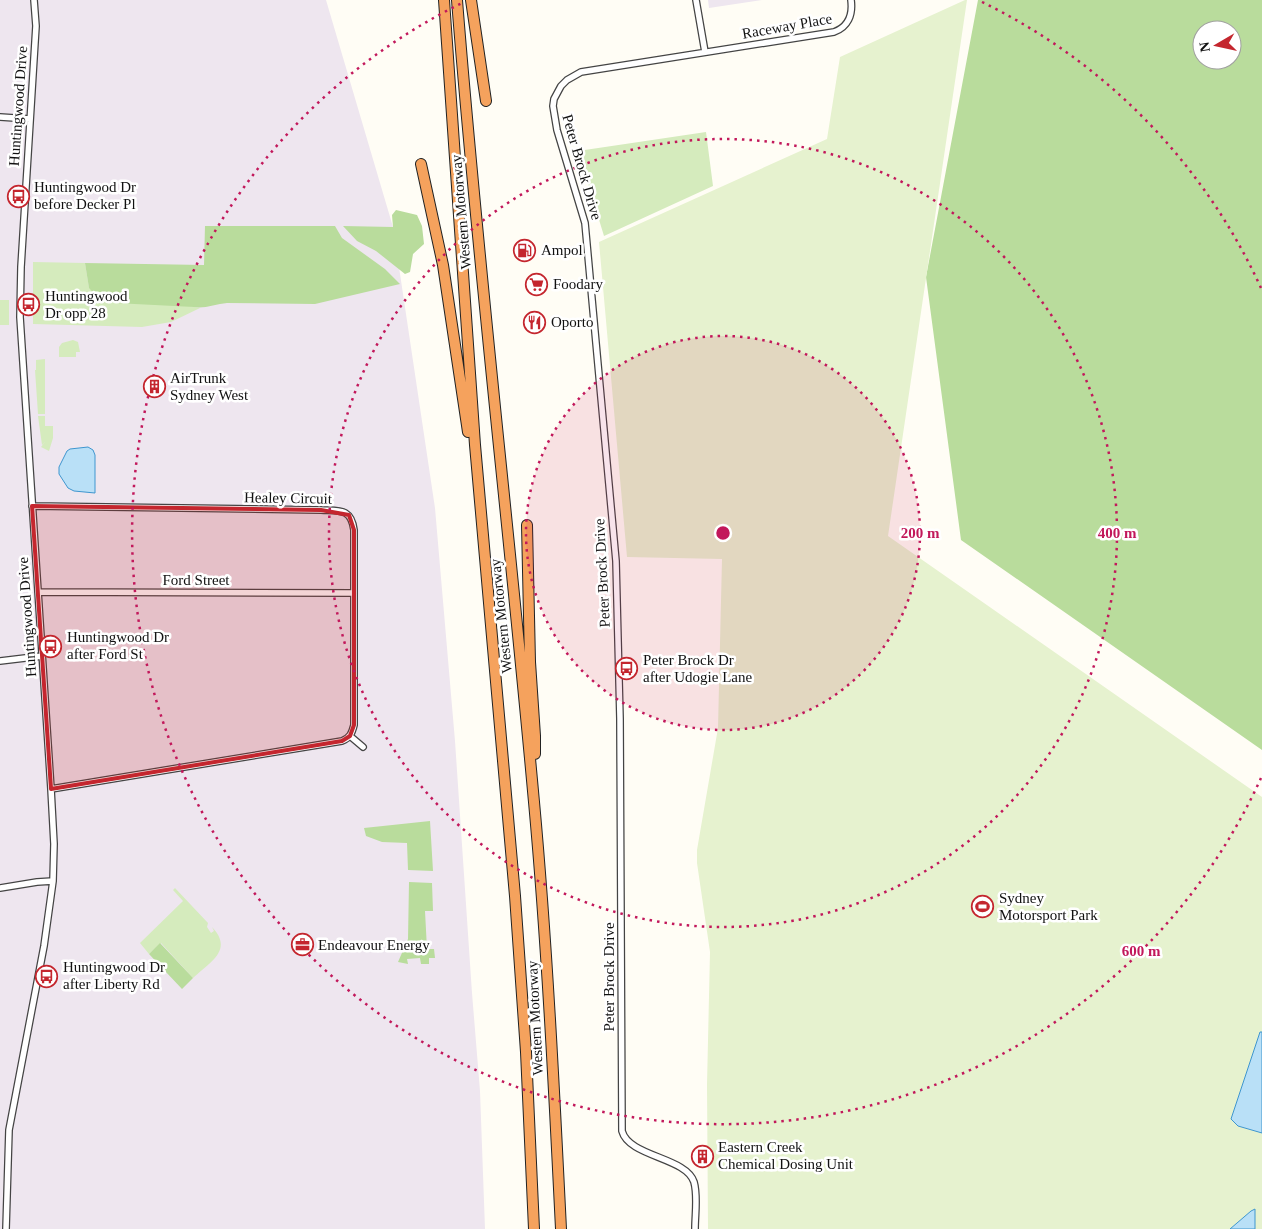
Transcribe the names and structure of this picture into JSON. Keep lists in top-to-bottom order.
{
  "streets": {
    "highway": ["Western Motorway"],
    "street": [
      "Raceway Place",
      "Huntingwood Drive",
      "Peter Brock Drive",
      "Healey Circuit",
      "Ford Street"
    ]
  },
  "crossings": [
    ["Raceway Place", "Peter Brock Drive"],
    ["Huntingwood Drive", "Healey Circuit"],
    ["Huntingwood Drive", "Ford Street"],
    ["Healey Circuit", "Ford Street"]
  ],
  "places": {
    "bus stop": [
      "Huntingwood Dr before Decker Pl",
      "Huntingwood Dr opp 28",
      "Huntingwood Dr after Ford St",
      "Peter Brock Dr after Udogie Lane",
      "Huntingwood Dr after Liberty Rd"
    ],
    "fuel station": ["Ampol"],
    "supermarket": ["Foodary"],
    "restaurant": ["Oporto"],
    "building": ["AirTrunk Sydney West", "Eastern Creek Chemical Dosing Unit"],
    "sports": ["Sydney Motorsport Park"],
    "office": ["Endeavour Energy"]
  },
  "north": "left",
  "rings": ["200 m", "400 m", "600 m"]
}
